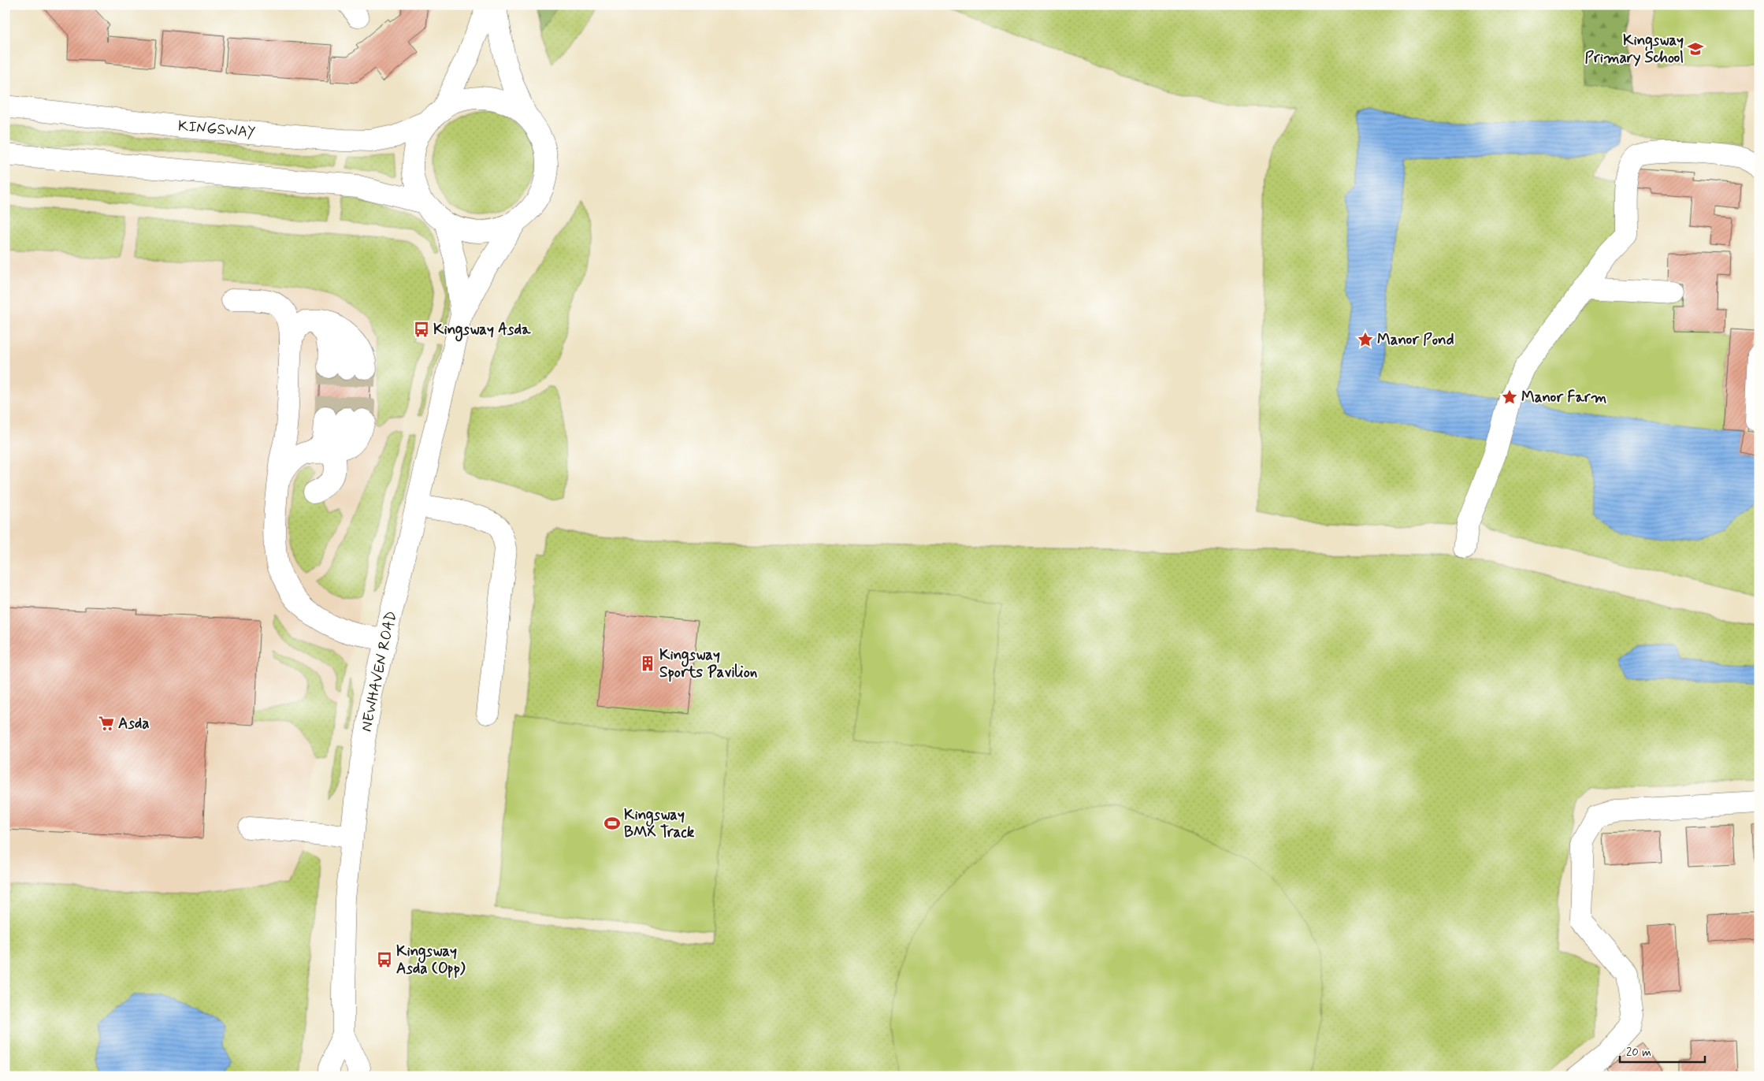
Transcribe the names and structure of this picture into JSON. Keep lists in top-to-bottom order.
{
  "streets": {
    "street": ["KINGSWAY", "NEWHAVEN ROAD"]
  },
  "crossings": [
    ["KINGSWAY", "NEWHAVEN ROAD"]
  ],
  "places": {
    "school or university": ["Kingsway Primary School"],
    "bus stop": ["Kingsway Asda", "Kingsway Asda (Opp)"],
    "place": ["Manor Pond", "Manor Farm"],
    "building": ["Kingsway Sports Pavilion"],
    "supermarket": ["Asda"],
    "sports": ["Kingsway BMX Track"]
  },
  "scale_bar": "20 m"
}
